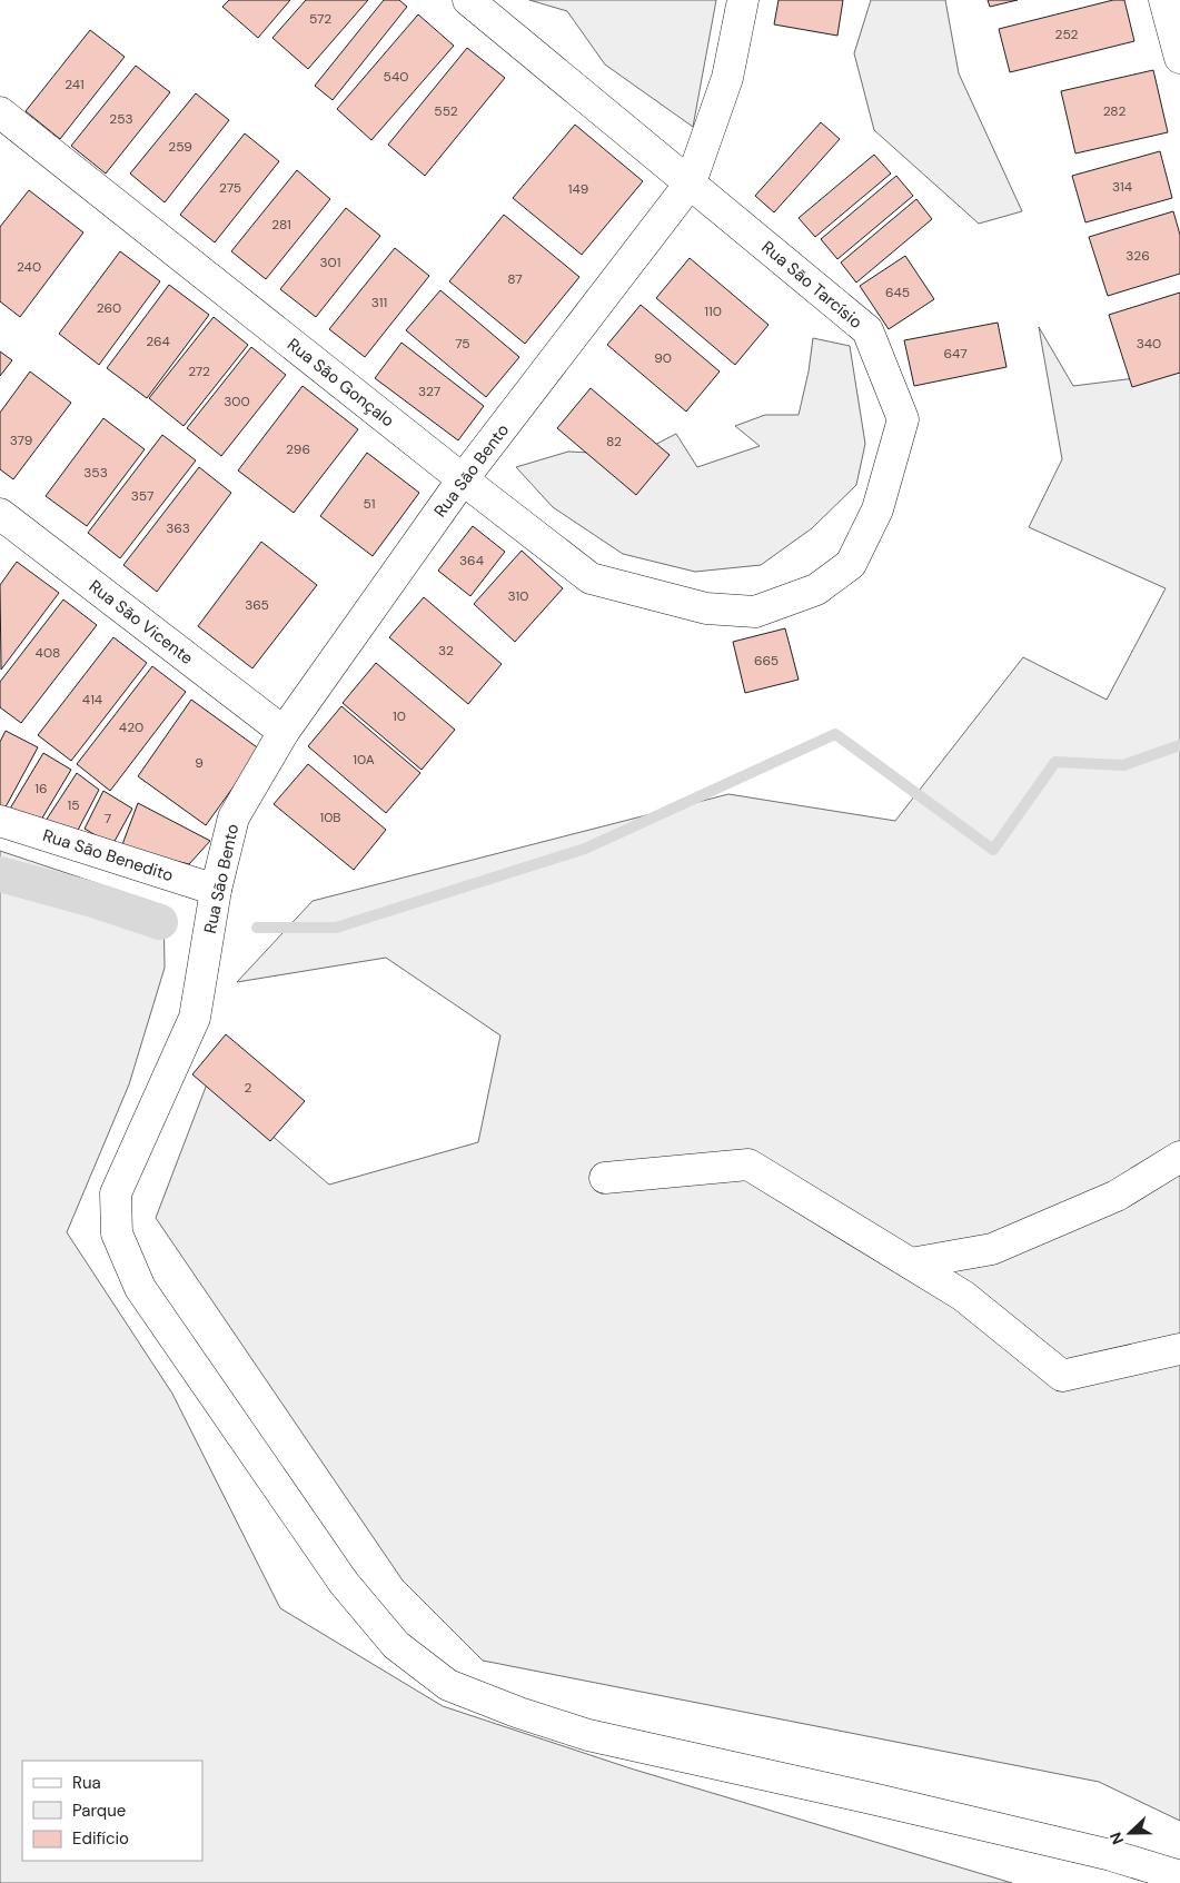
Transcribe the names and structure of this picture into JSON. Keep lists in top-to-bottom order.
{
  "streets": {
    "street": [
      "Rua São Tarcísio",
      "Rua São Gonçalo",
      "Rua São Bento",
      "Rua São Vicente",
      "Rua São Benedito"
    ]
  },
  "crossings": [
    ["Rua São Tarcísio", "Rua São Gonçalo"],
    ["Rua São Tarcísio", "Rua São Bento"],
    ["Rua São Gonçalo", "Rua São Bento"],
    ["Rua São Bento", "Rua São Vicente"],
    ["Rua São Bento", "Rua São Benedito"]
  ],
  "house_numbers": [
    "572",
    "252",
    "540",
    "241",
    "552",
    "282",
    "253",
    "259",
    "314",
    "275",
    "149",
    "281",
    "326",
    "301",
    "240",
    "87",
    "645",
    "311",
    "260",
    "110",
    "264",
    "75",
    "340",
    "647",
    "90",
    "272",
    "327",
    "300",
    "379",
    "82",
    "296",
    "353",
    "357",
    "51",
    "363",
    "364",
    "310",
    "365",
    "32",
    "408",
    "665",
    "414",
    "10",
    "420",
    "10A",
    "9",
    "16",
    "15",
    "10B",
    "7",
    "2"
  ],
  "legend": ["Rua", "Parque", "Edifício"],
  "north": "left"
}
